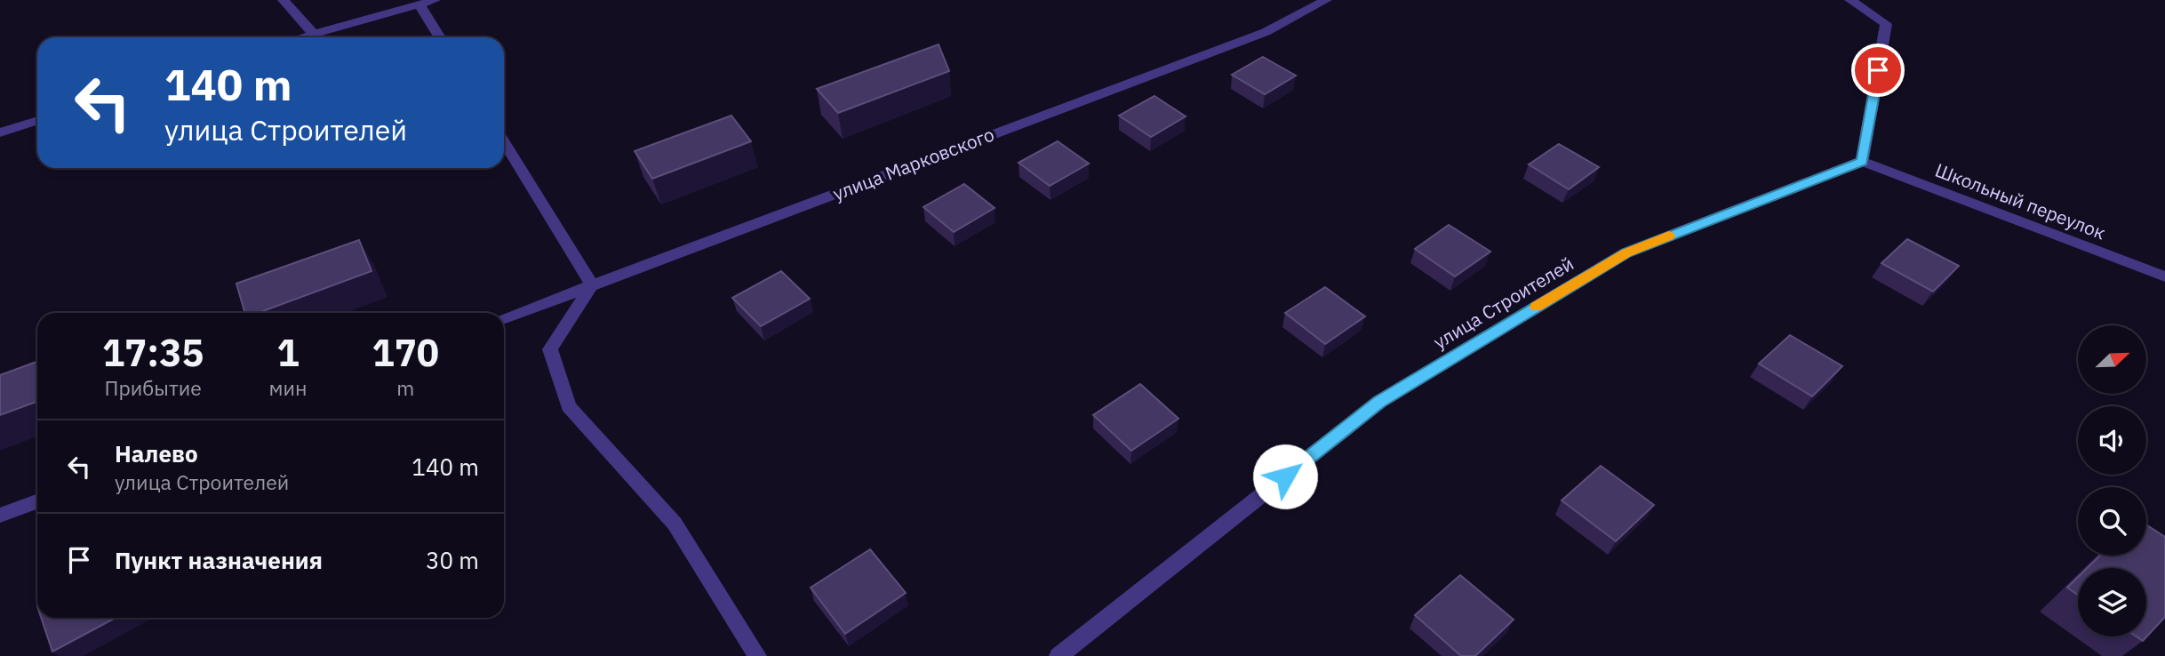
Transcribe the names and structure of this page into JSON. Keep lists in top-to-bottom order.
{
  "streets": {
    "lane": ["улица Марковского", "Школьный переулок", "улица Строителей"]
  },
  "crossings": [
    ["Школьный переулок", "улица Строителей"]
  ],
  "north": "top right",
  "page": {
    "turn": ["140 m", "улица Строителей"],
    "eta": [
      "17:35",
      "Прибытие",
      "1",
      "мин",
      "170",
      "m"
    ],
    "list": [
      {
        "name": "Налево",
        "note": "улица Строителей",
        "value": "140 m"
      },
      {
        "name": "Пункт назначения",
        "value": "30 m"
      }
    ]
  }
}
